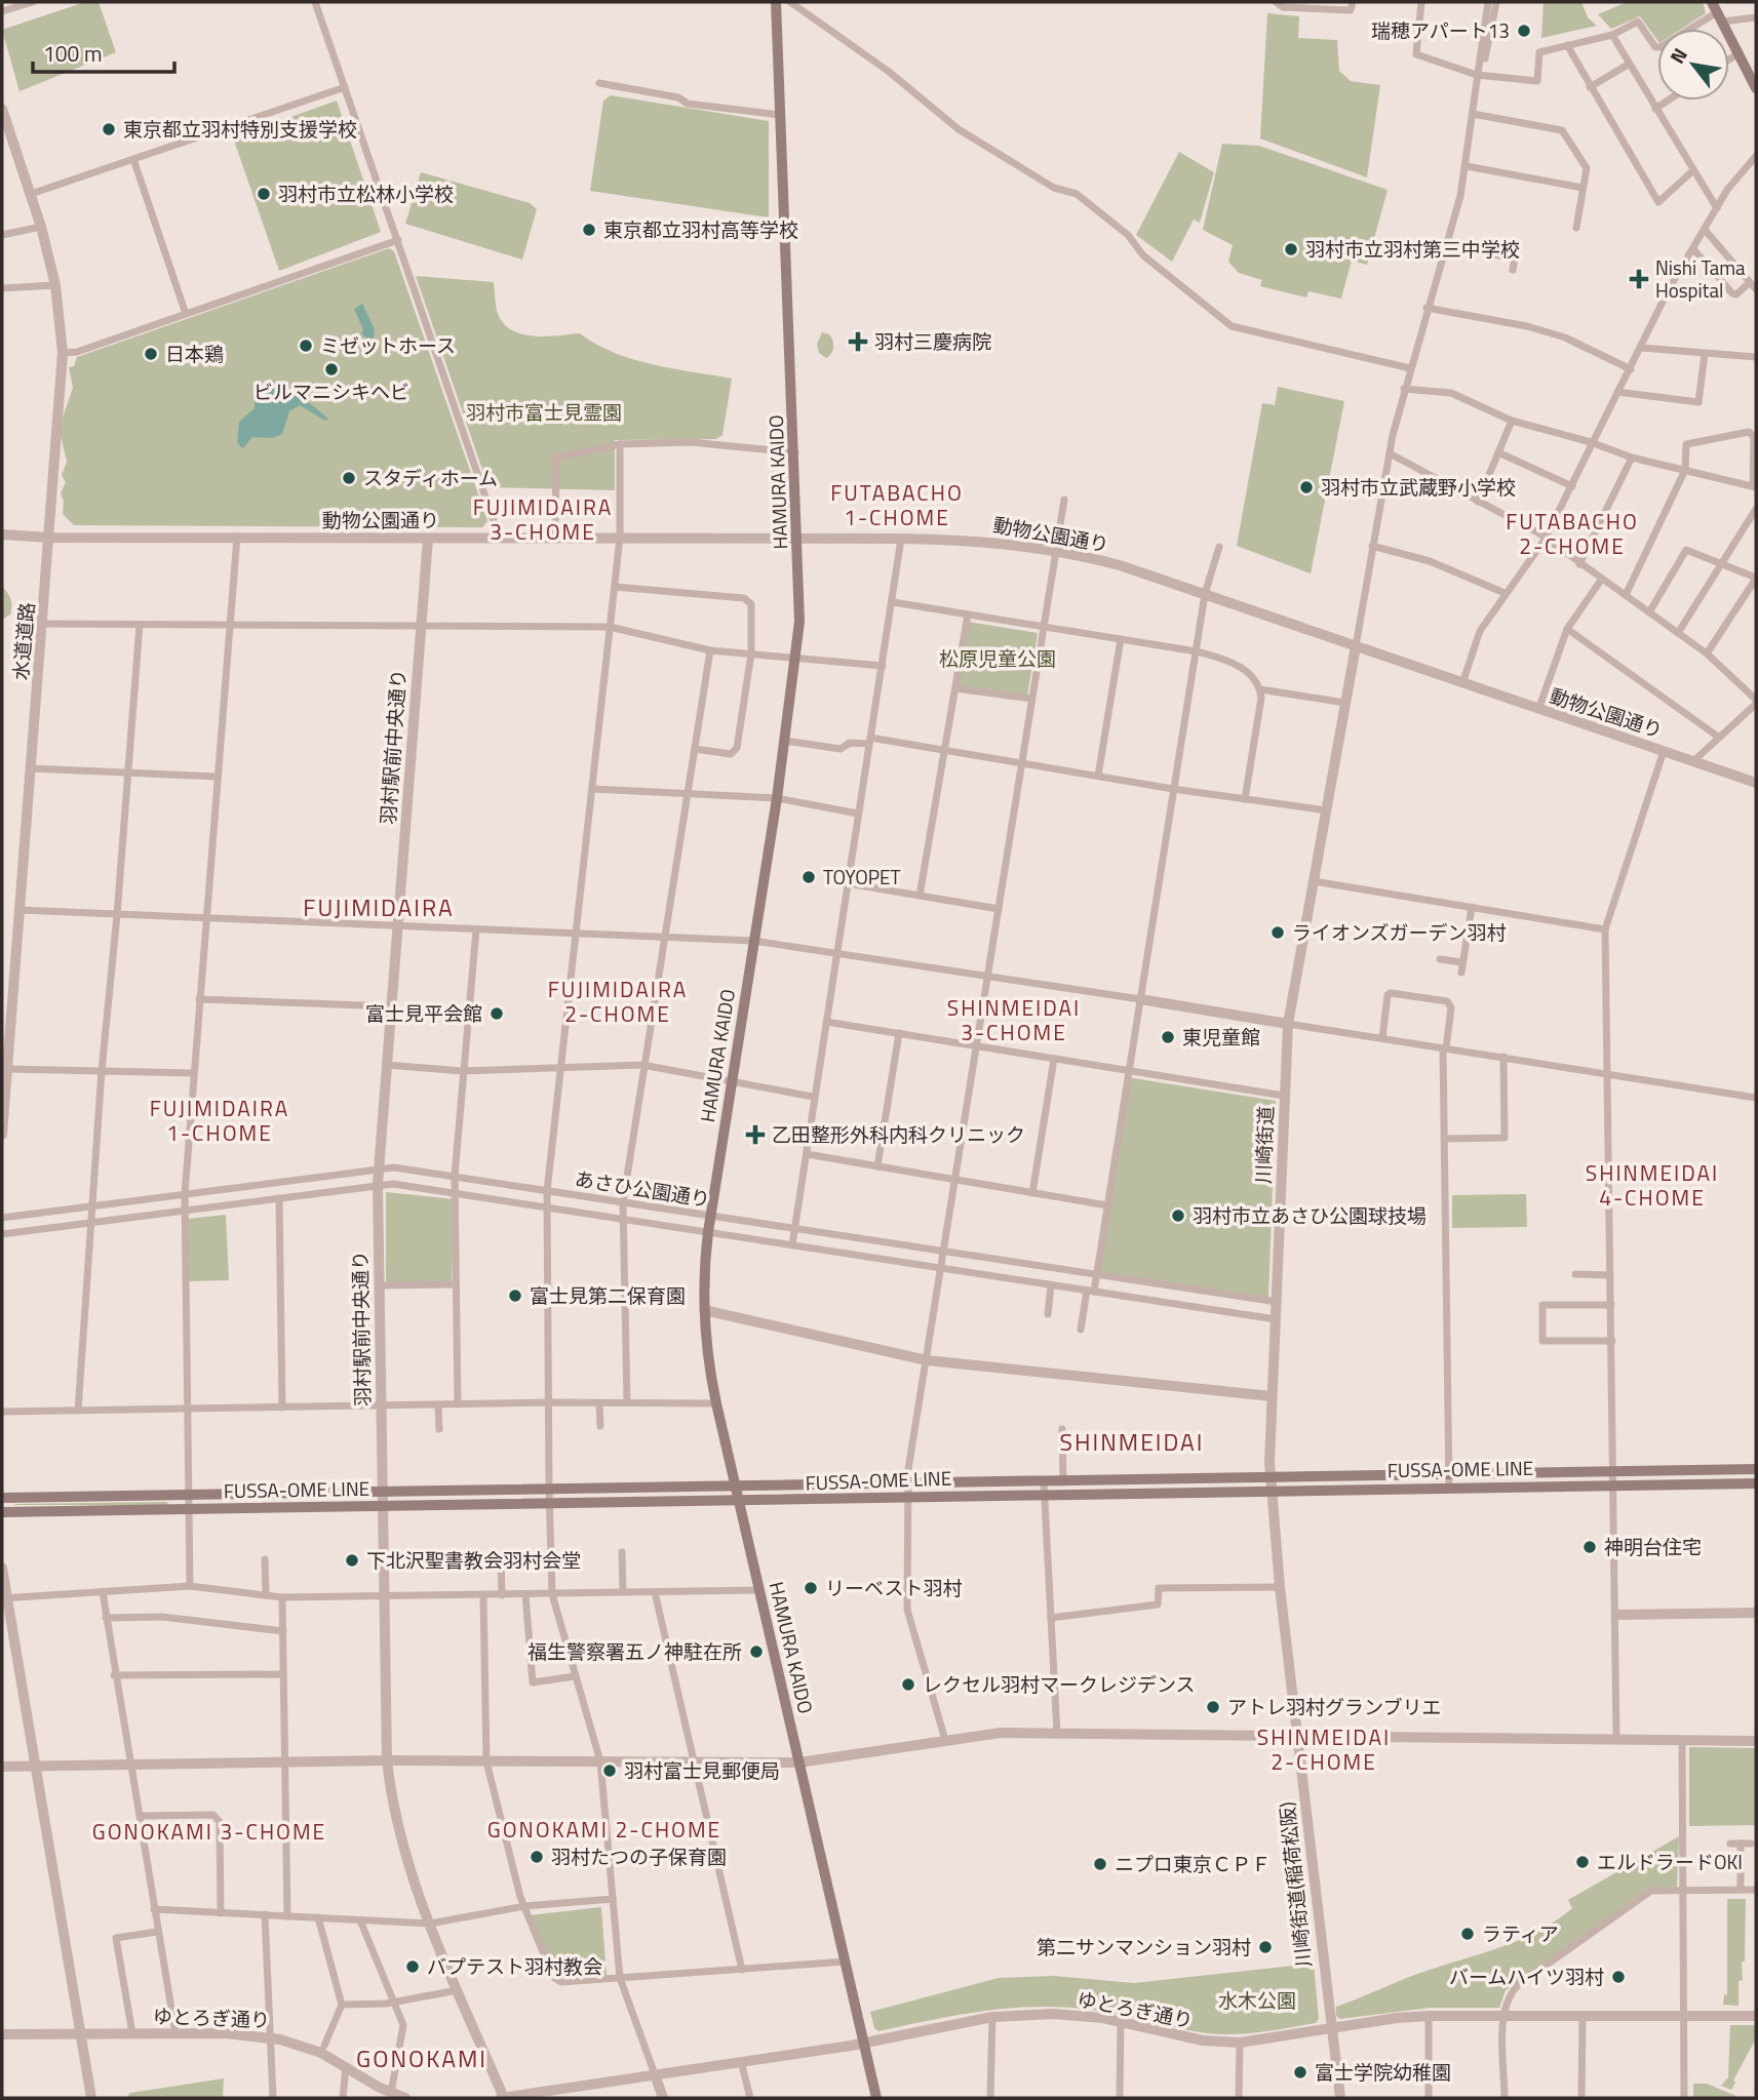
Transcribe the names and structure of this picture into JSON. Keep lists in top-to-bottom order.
{
  "streets": {
    "main road": ["HAMURA KAIDO", "FUSSA-OME LINE"],
    "street": [
      "動物公園通り",
      "水道道路",
      "羽村駅前中央通り",
      "川崎街道",
      "あさひ公園通り",
      "川崎街道(稲荷松阪)",
      "ゆとろぎ通り"
    ]
  },
  "crossings": [
    ["HAMURA KAIDO", "動物公園通り"],
    ["HAMURA KAIDO", "あさひ公園通り"],
    ["HAMURA KAIDO", "FUSSA-OME LINE"],
    ["HAMURA KAIDO", "ゆとろぎ通り"],
    ["動物公園通り", "水道道路"],
    ["動物公園通り", "羽村駅前中央通り"],
    ["動物公園通り", "川崎街道"],
    ["羽村駅前中央通り", "あさひ公園通り"],
    ["羽村駅前中央通り", "FUSSA-OME LINE"],
    ["羽村駅前中央通り", "ゆとろぎ通り"],
    ["川崎街道", "あさひ公園通り"],
    ["川崎街道", "FUSSA-OME LINE"],
    ["川崎街道", "川崎街道(稲荷松阪)"],
    ["川崎街道(稲荷松阪)", "ゆとろぎ通り"]
  ],
  "districts": [
    "FUTABACHO 1-CHOME",
    "FUJIMIDAIRA 3-CHOME",
    "FUTABACHO 2-CHOME",
    "FUJIMIDAIRA",
    "FUJIMIDAIRA 2-CHOME",
    "SHINMEIDAI 3-CHOME",
    "FUJIMIDAIRA 1-CHOME",
    "SHINMEIDAI 4-CHOME",
    "SHINMEIDAI",
    "SHINMEIDAI 2-CHOME",
    "GONOKAMI 2-CHOME",
    "GONOKAMI 3-CHOME",
    "GONOKAMI"
  ],
  "parks": ["羽村市富士見霊園", "松原児童公園", "水木公園"],
  "places": {
    "other": [
      "瑞穂アパート13",
      "東京都立羽村特別支援学校",
      "羽村市立松林小学校",
      "東京都立羽村高等学校",
      "羽村市立羽村第三中学校",
      "ミゼットホース",
      "日本鶏",
      "ビルマニシキヘビ",
      "スタディホーム",
      "羽村市立武蔵野小学校",
      "TOYOPET",
      "ライオンズガーデン羽村",
      "富士見平会館",
      "東児童館",
      "羽村市立あさひ公園球技場",
      "富士見第二保育園",
      "神明台住宅",
      "下北沢聖書教会羽村会堂",
      "リーベスト羽村",
      "福生警察署五ノ神駐在所",
      "レクセル羽村マークレジデンス",
      "アトレ羽村グランブリエ",
      "羽村富士見郵便局",
      "羽村たつの子保育園",
      "エルドラードOKI",
      "ニプロ東京ＣＰＦ",
      "ラティア",
      "第二サンマンション羽村",
      "バプテスト羽村教会",
      "バームハイツ羽村",
      "富士学院幼稚園"
    ],
    "health": ["Nishi Tama Hospital", "羽村三慶病院", "乙田整形外科内科クリニック"]
  },
  "scale_bar": "100 m",
  "north": "top left"
}
